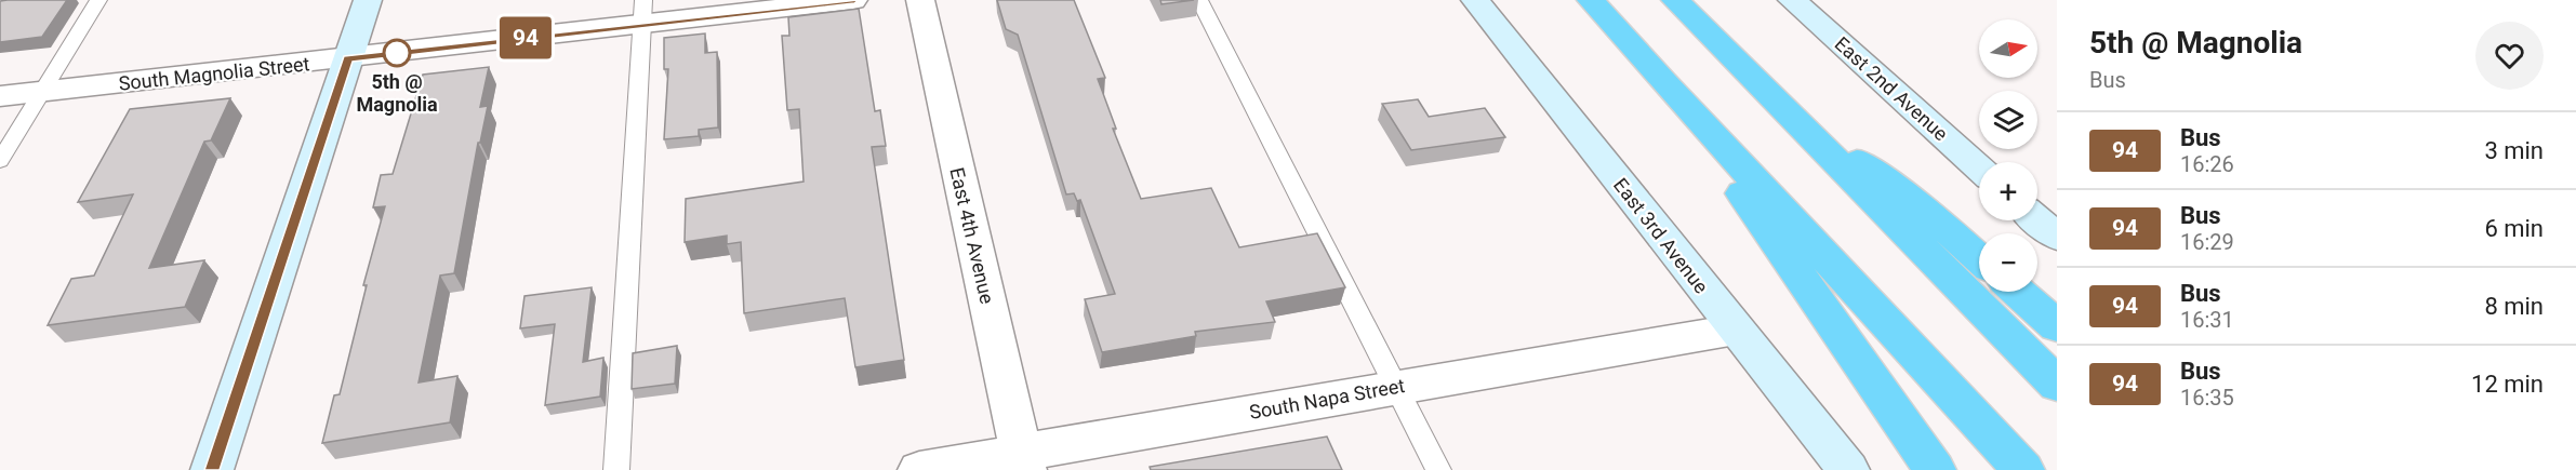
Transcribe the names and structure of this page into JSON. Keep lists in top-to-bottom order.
{
  "streets": {
    "street": [
      "South Magnolia Street",
      "East 2nd Avenue",
      "East 4th Avenue",
      "East 3rd Avenue",
      "South Napa Street"
    ]
  },
  "crossings": [
    ["East 4th Avenue", "South Napa Street"],
    ["East 3rd Avenue", "South Napa Street"]
  ],
  "places": ["5th @ Magnolia"],
  "lines": ["bus line 94"],
  "north": "right",
  "page": {
    "on_map": "94",
    "heading": ["5th @ Magnolia", "Bus"],
    "map_buttons": ["+", "−"],
    "list": [
      {
        "mark": "94",
        "name": "Bus",
        "note": "16:26",
        "value": "3 min"
      },
      {
        "mark": "94",
        "name": "Bus",
        "note": "16:29",
        "value": "6 min"
      },
      {
        "mark": "94",
        "name": "Bus",
        "note": "16:31",
        "value": "8 min"
      },
      {
        "mark": "94",
        "name": "Bus",
        "note": "16:35",
        "value": "12 min"
      }
    ]
  }
}
